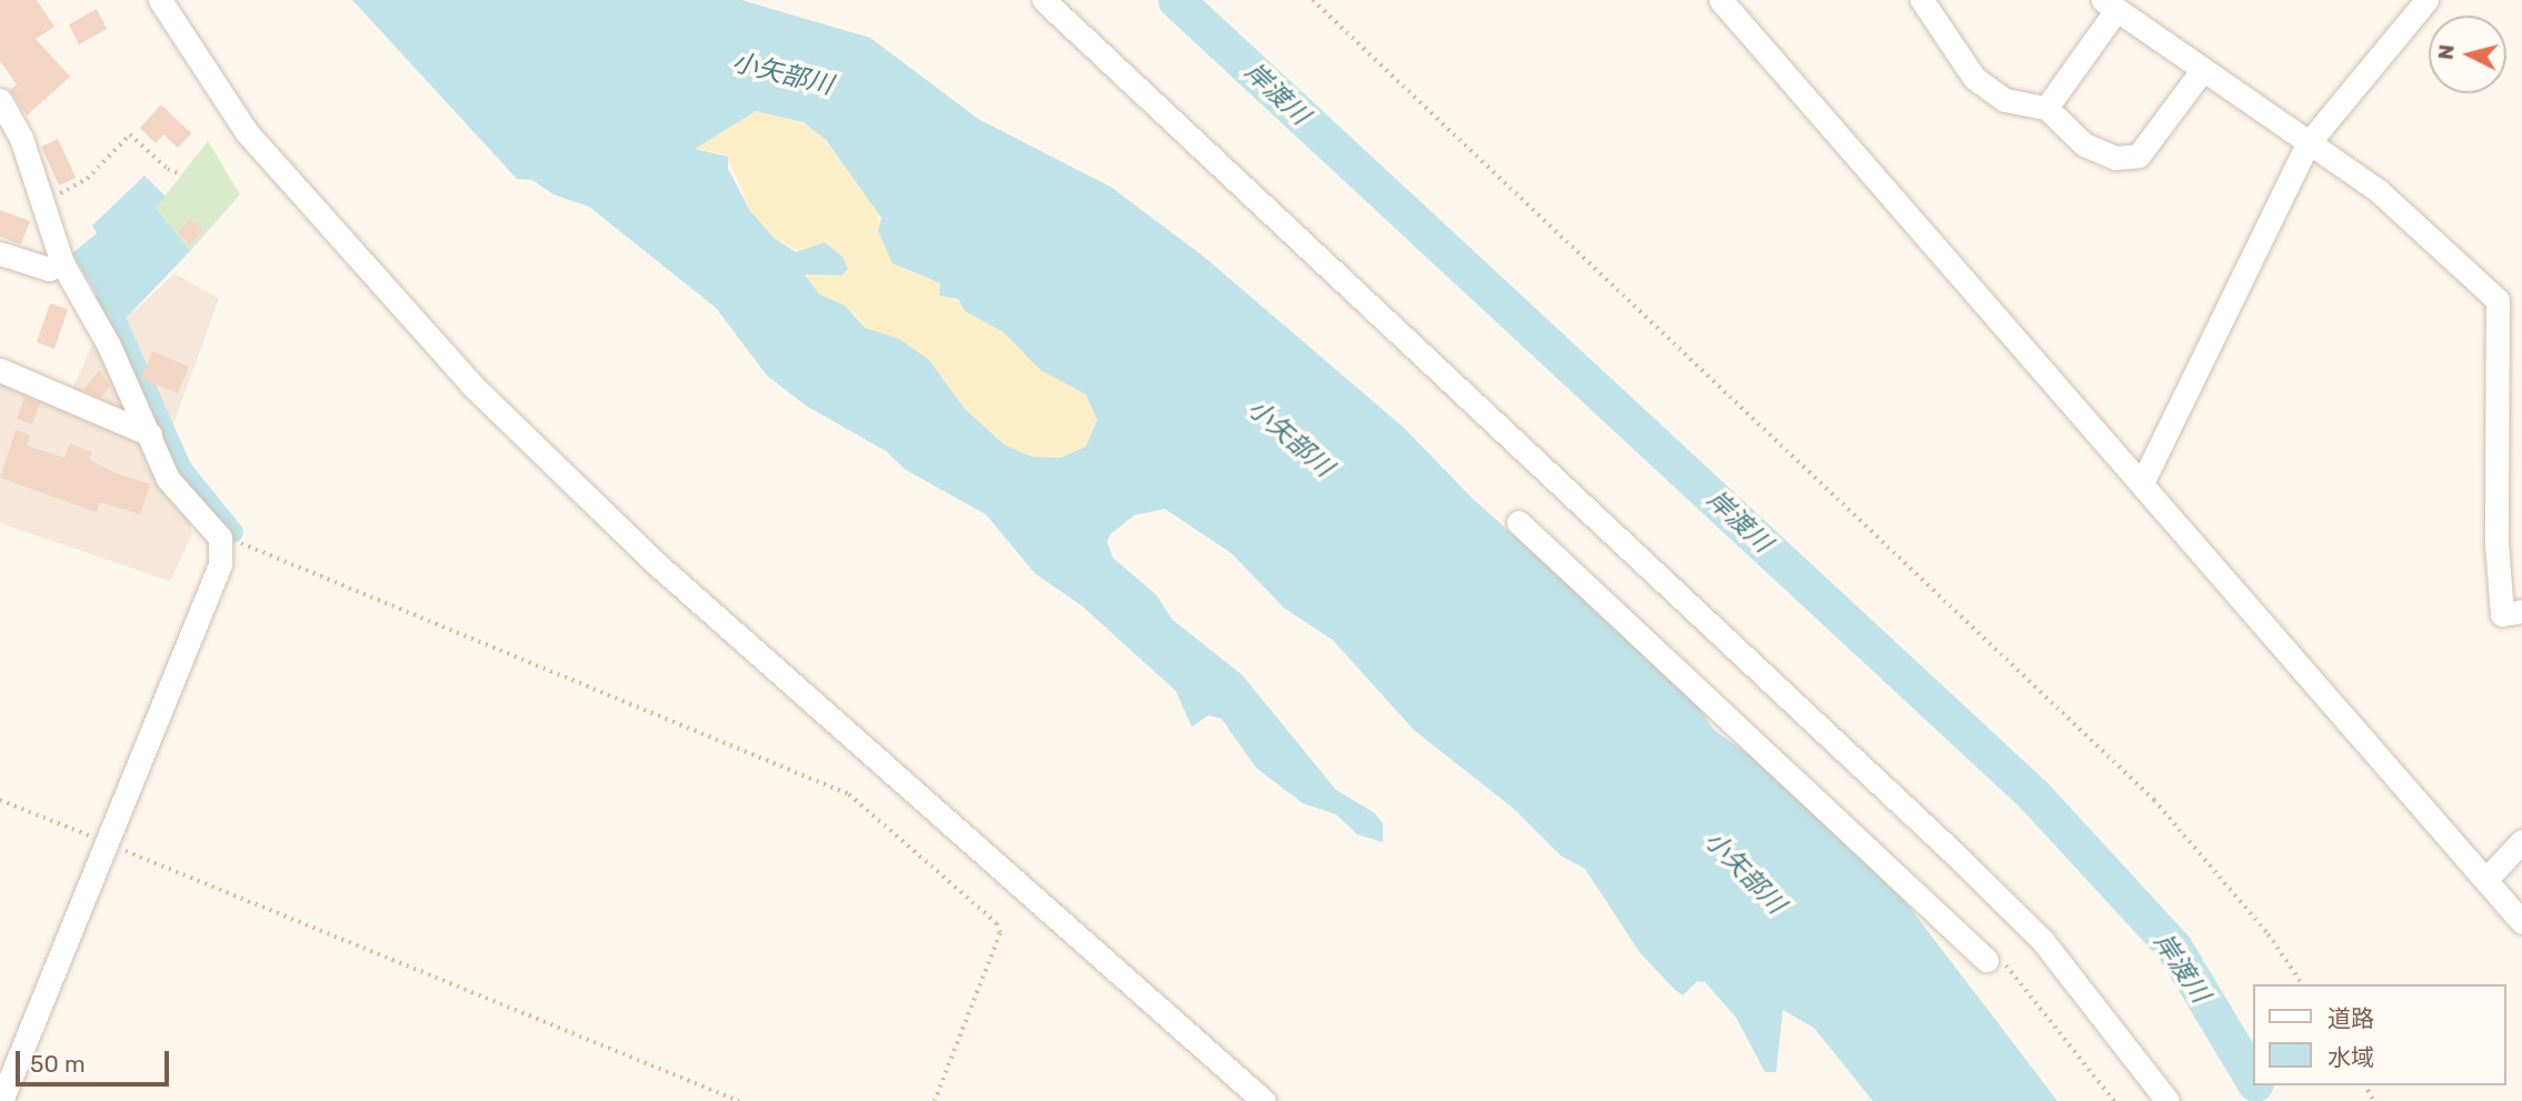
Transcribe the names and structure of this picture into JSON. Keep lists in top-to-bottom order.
{
  "water": ["小矢部川", "岸渡川"],
  "legend": ["道路", "水域"],
  "scale_bar": "50 m",
  "north": "left"
}
